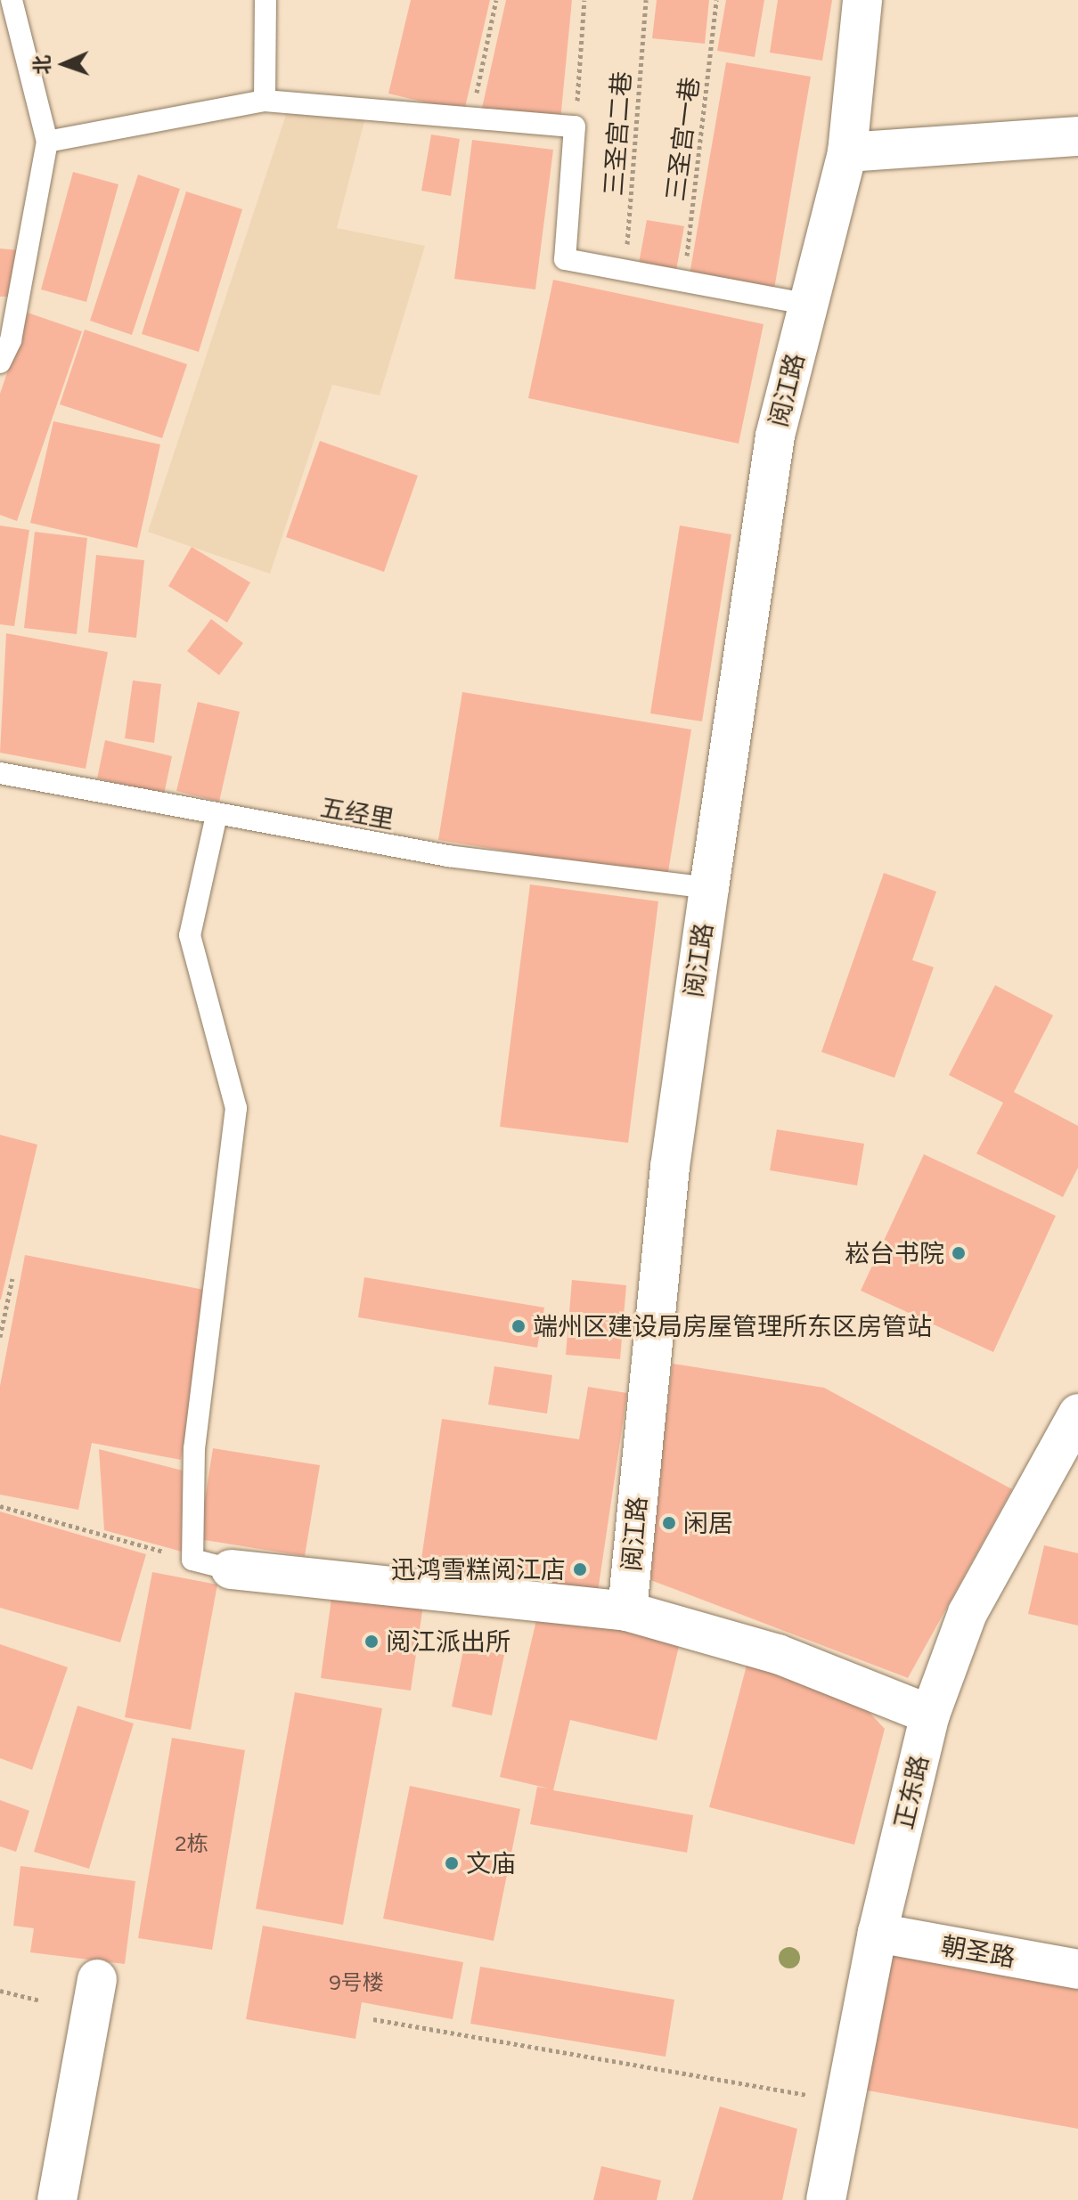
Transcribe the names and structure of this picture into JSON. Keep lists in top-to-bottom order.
{
  "streets": {
    "street": ["阅江路", "正东路", "朝圣路"],
    "lane": ["五经里"],
    "path": ["三圣宫二巷", "三圣宫一巷"]
  },
  "crossings": [
    ["阅江路", "五经里"],
    ["正东路", "朝圣路"]
  ],
  "places": [
    "崧台书院",
    "端州区建设局房屋管理所东区房管站",
    "闲居",
    "迅鸿雪糕阅江店",
    "阅江派出所",
    "文庙"
  ],
  "house_numbers": ["2栋", "9号楼"],
  "north": "left"
}
